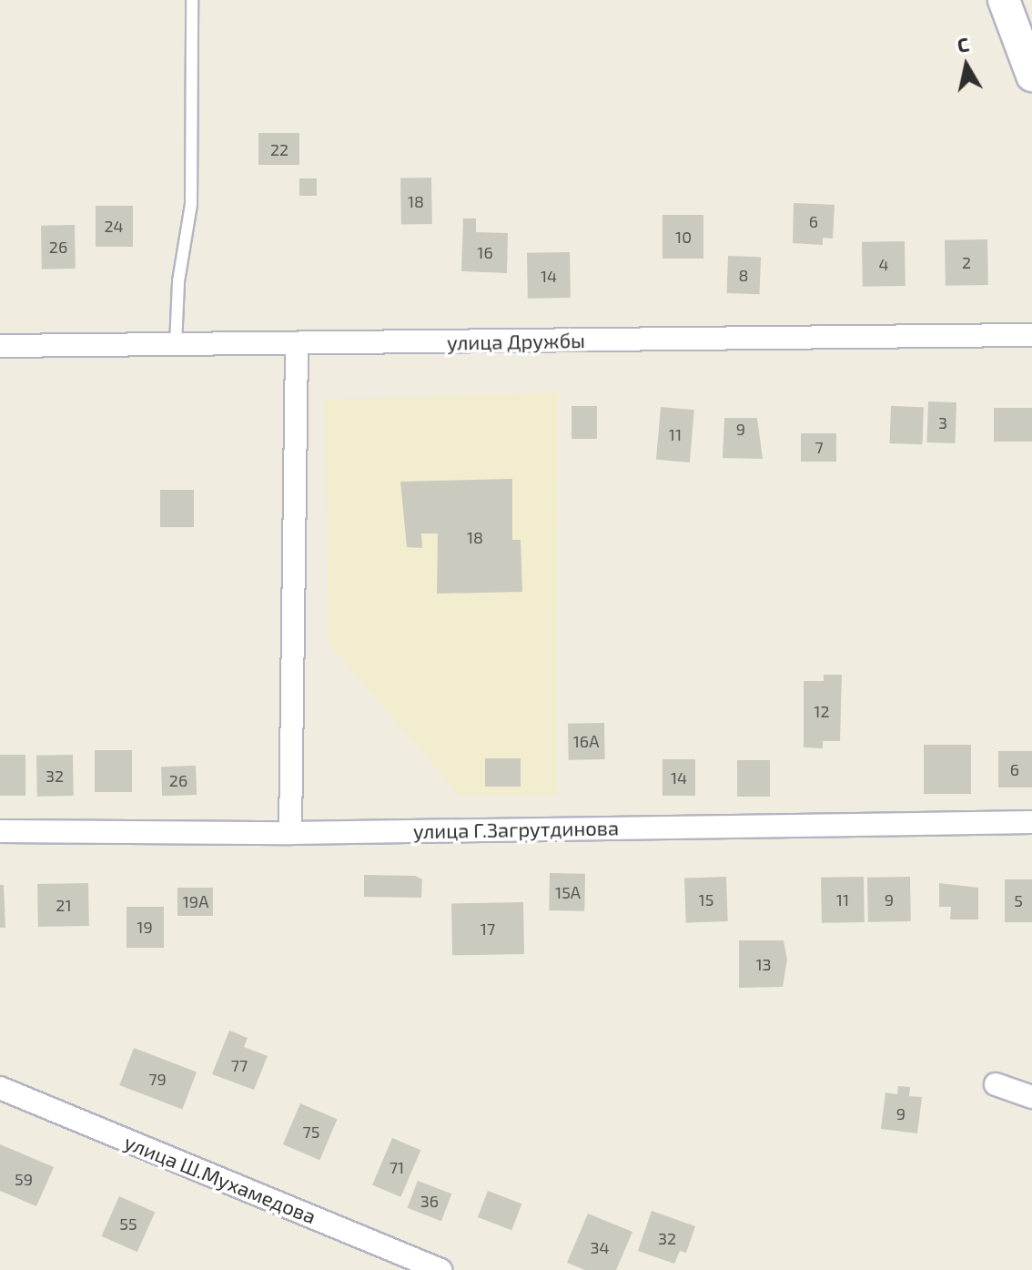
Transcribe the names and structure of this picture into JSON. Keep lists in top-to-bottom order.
{
  "streets": {
    "street": ["улица Дружбы", "улица Г.Загрутдинова", "улица Ш.Мухамедова"]
  },
  "house_numbers": [
    "22",
    "18",
    "6",
    "24",
    "10",
    "26",
    "16",
    "2",
    "4",
    "8",
    "14",
    "3",
    "9",
    "11",
    "7",
    "18",
    "12",
    "16А",
    "6",
    "32",
    "14",
    "26",
    "15А",
    "15",
    "11",
    "9",
    "5",
    "19А",
    "21",
    "19",
    "17",
    "13",
    "77",
    "79",
    "9",
    "75",
    "71",
    "59",
    "36",
    "55",
    "32",
    "34"
  ],
  "north": "top"
}
